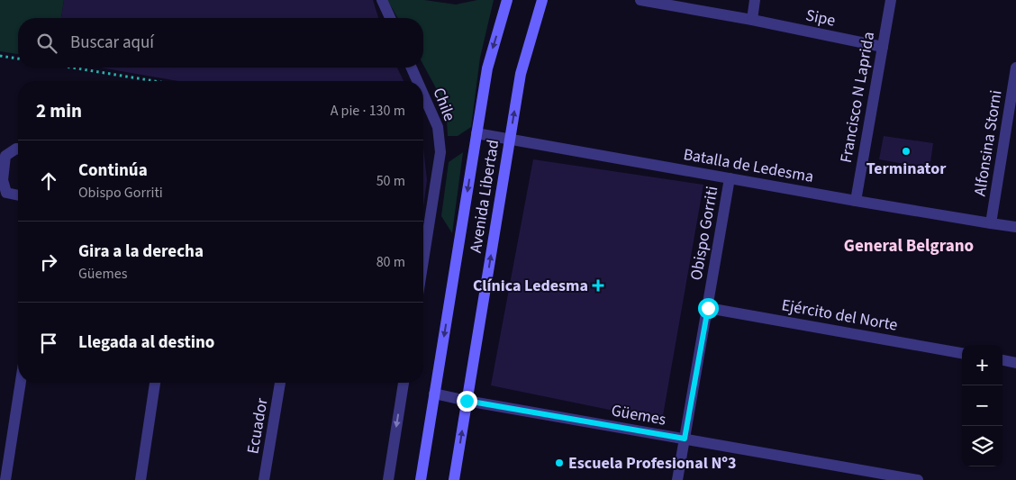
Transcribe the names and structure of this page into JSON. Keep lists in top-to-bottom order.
{
  "streets": {
    "main road": ["Avenida Libertad"],
    "street": [
      "Sipe",
      "Francisco N Laprida",
      "Chile",
      "Alfonsina Storni",
      "Batalla de Ledesma",
      "Obispo Gorriti",
      "Ejército del Norte",
      "Güemes",
      "Ecuador"
    ]
  },
  "crossings": [
    ["Sipe", "Francisco N Laprida"],
    ["Francisco N Laprida", "Batalla de Ledesma"],
    ["Alfonsina Storni", "Batalla de Ledesma"],
    ["Batalla de Ledesma", "Avenida Libertad"],
    ["Batalla de Ledesma", "Obispo Gorriti"],
    ["Avenida Libertad", "Güemes"],
    ["Obispo Gorriti", "Ejército del Norte"],
    ["Obispo Gorriti", "Güemes"]
  ],
  "districts": ["General Belgrano"],
  "places": {
    "other": ["Terminator", "Escuela Profesional Nº3"],
    "health": ["Clínica Ledesma"]
  },
  "page": {
    "search": "Buscar aquí",
    "heading": ["2 min", "A pie · 130 m"],
    "list": [
      ["Continúa", "Obispo Gorriti", "50 m"],
      ["Gira a la derecha", "Güemes", "80 m"],
      "Llegada al destino"
    ],
    "map_buttons": ["+", "−"]
  }
}
